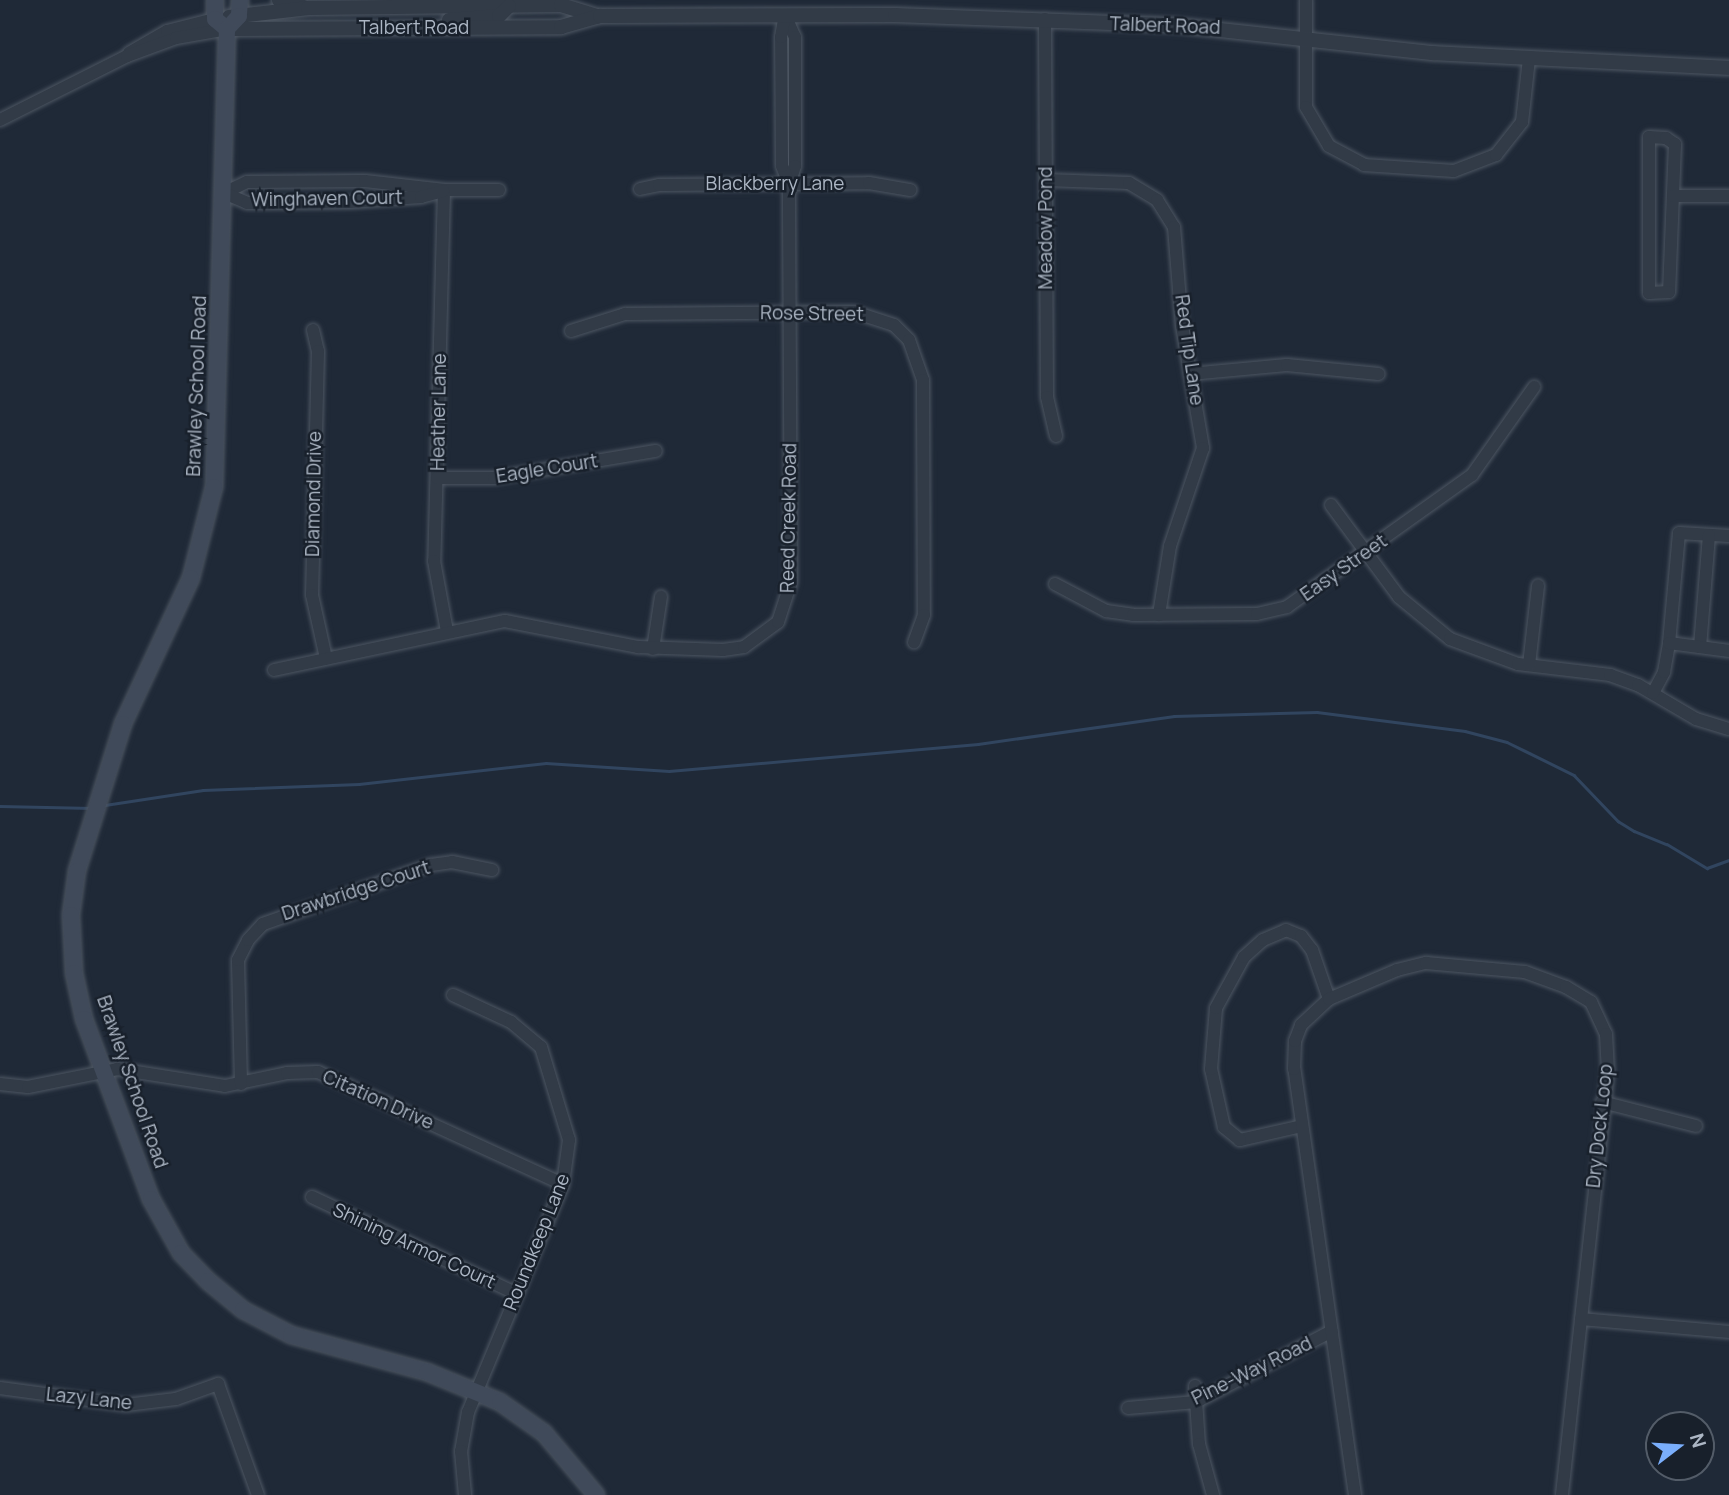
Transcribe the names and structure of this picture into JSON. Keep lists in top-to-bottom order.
{
  "streets": {
    "main road": ["Brawley School Road"],
    "street": [
      "Talbert Road",
      "Blackberry Lane",
      "Winghaven Court",
      "Meadow Pond",
      "Rose Street",
      "Red Tip Lane",
      "Heather Lane",
      "Eagle Court",
      "Diamond Drive",
      "Reed Creek Road",
      "Easy Street",
      "Drawbridge Court",
      "Citation Drive",
      "Dry Dock Loop",
      "Roundkeep Lane",
      "Shining Armor Court",
      "Pine-Way Road",
      "Lazy Lane"
    ]
  },
  "crossings": [
    ["Talbert Road", "Meadow Pond"],
    ["Talbert Road", "Brawley School Road"],
    ["Talbert Road", "Reed Creek Road"],
    ["Blackberry Lane", "Reed Creek Road"],
    ["Winghaven Court", "Brawley School Road"],
    ["Winghaven Court", "Heather Lane"],
    ["Meadow Pond", "Red Tip Lane"],
    ["Rose Street", "Reed Creek Road"],
    ["Red Tip Lane", "Easy Street"],
    ["Brawley School Road", "Citation Drive"],
    ["Brawley School Road", "Roundkeep Lane"],
    ["Heather Lane", "Eagle Court"],
    ["Heather Lane", "Reed Creek Road"],
    ["Diamond Drive", "Reed Creek Road"],
    ["Drawbridge Court", "Citation Drive"],
    ["Citation Drive", "Roundkeep Lane"],
    ["Dry Dock Loop", "Pine-Way Road"],
    ["Roundkeep Lane", "Shining Armor Court"]
  ],
  "north": "right"
}
